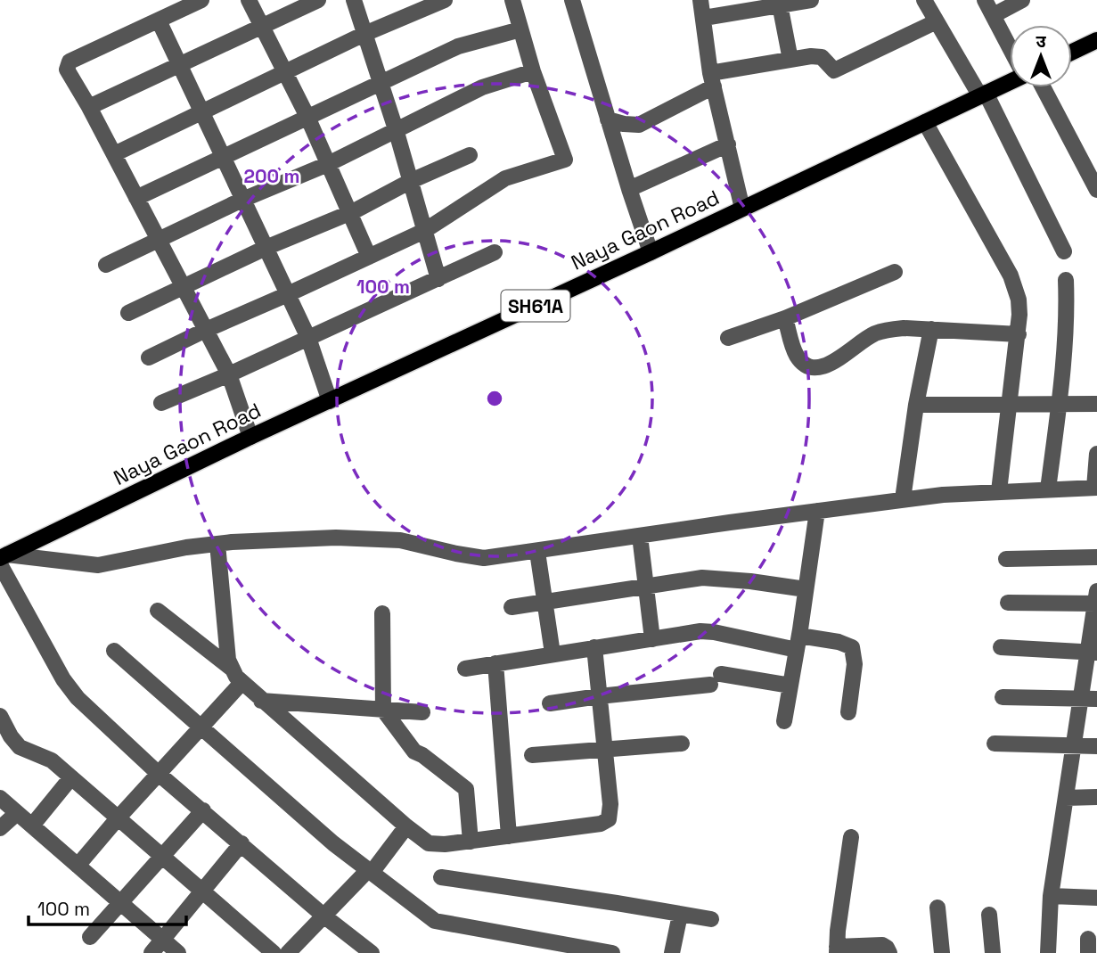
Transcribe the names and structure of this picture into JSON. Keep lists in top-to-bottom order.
{
  "streets": {
    "main road": ["Naya Gaon Road", "SH61A"]
  },
  "scale_bar": "100 m",
  "north": "top",
  "rings": ["200 m", "100 m"]
}
